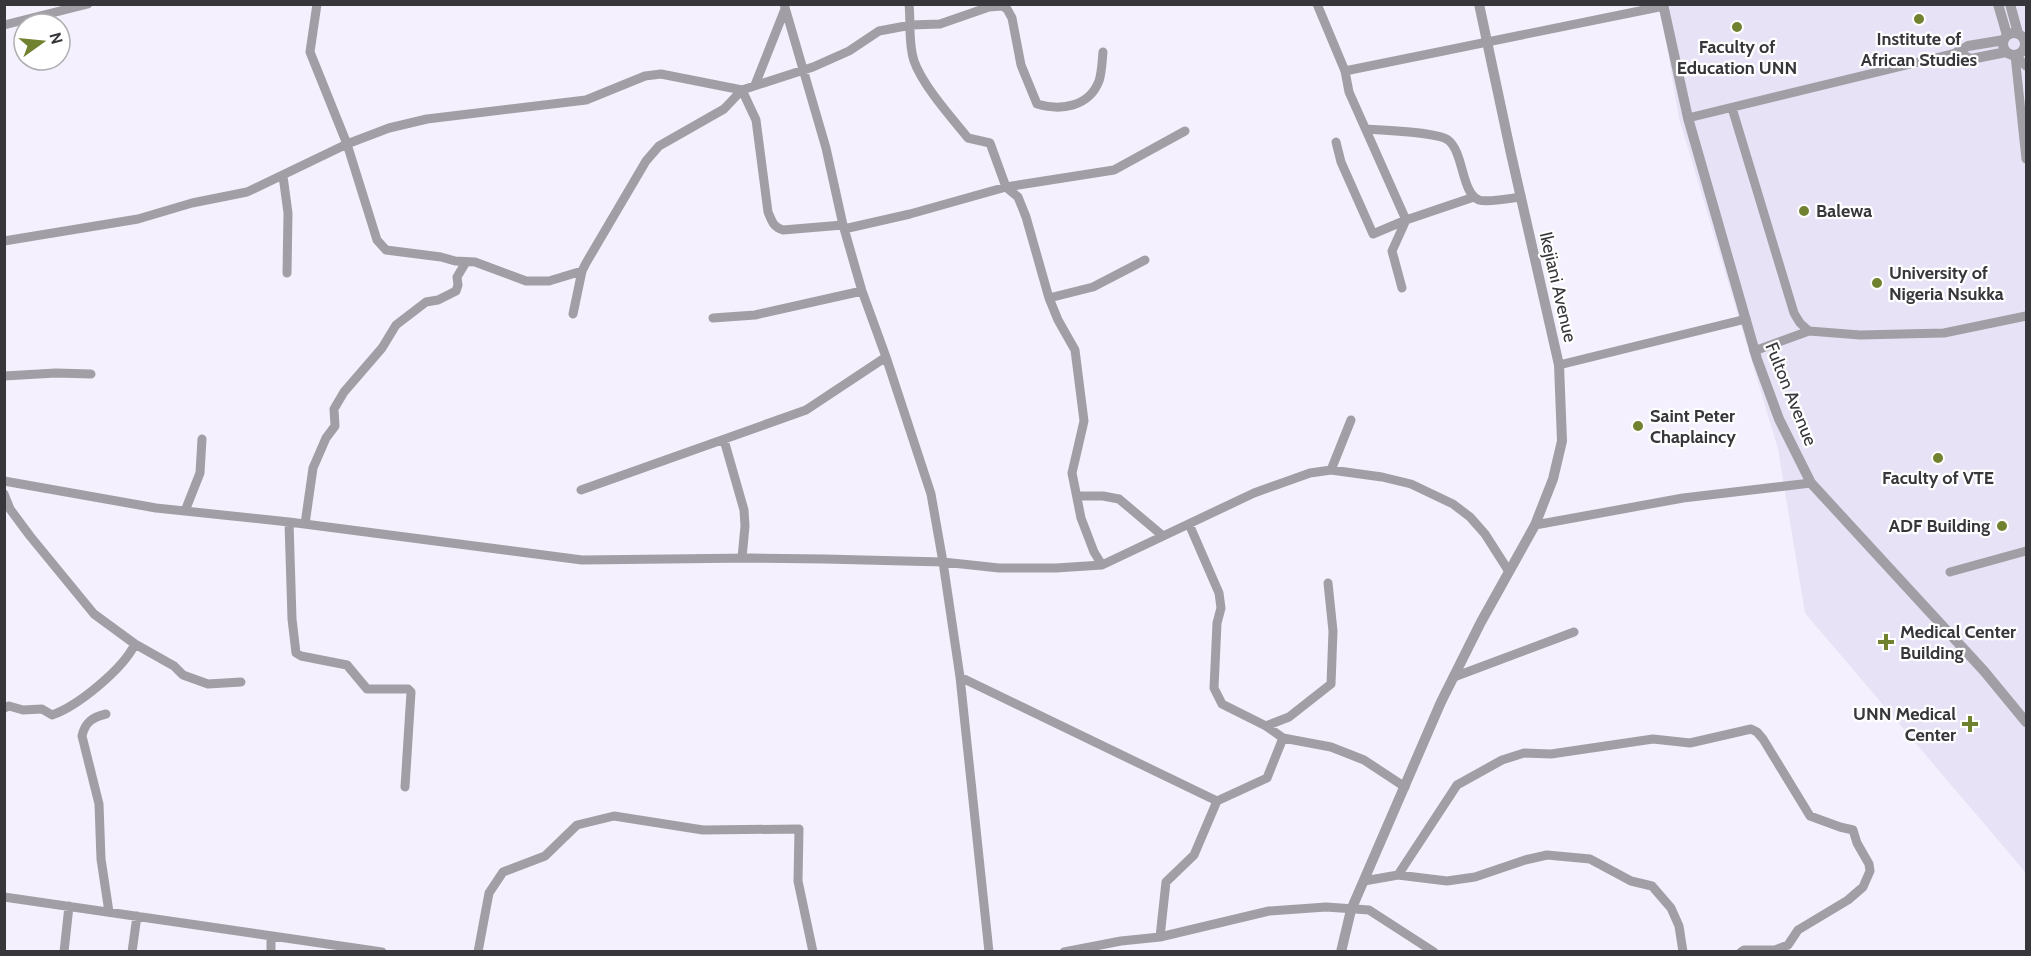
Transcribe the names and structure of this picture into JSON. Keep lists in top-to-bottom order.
{
  "streets": {
    "street": ["Ikejiani Avenue", "Fulton Avenue"]
  },
  "places": {
    "other": [
      "Institute of African Studies",
      "Faculty of Education UNN",
      "Balewa",
      "University of Nigeria Nsukka",
      "Saint Peter Chaplaincy",
      "Faculty of VTE",
      "ADF Building"
    ],
    "health": ["Medical Center Building", "UNN Medical Center"]
  },
  "north": "right"
}
